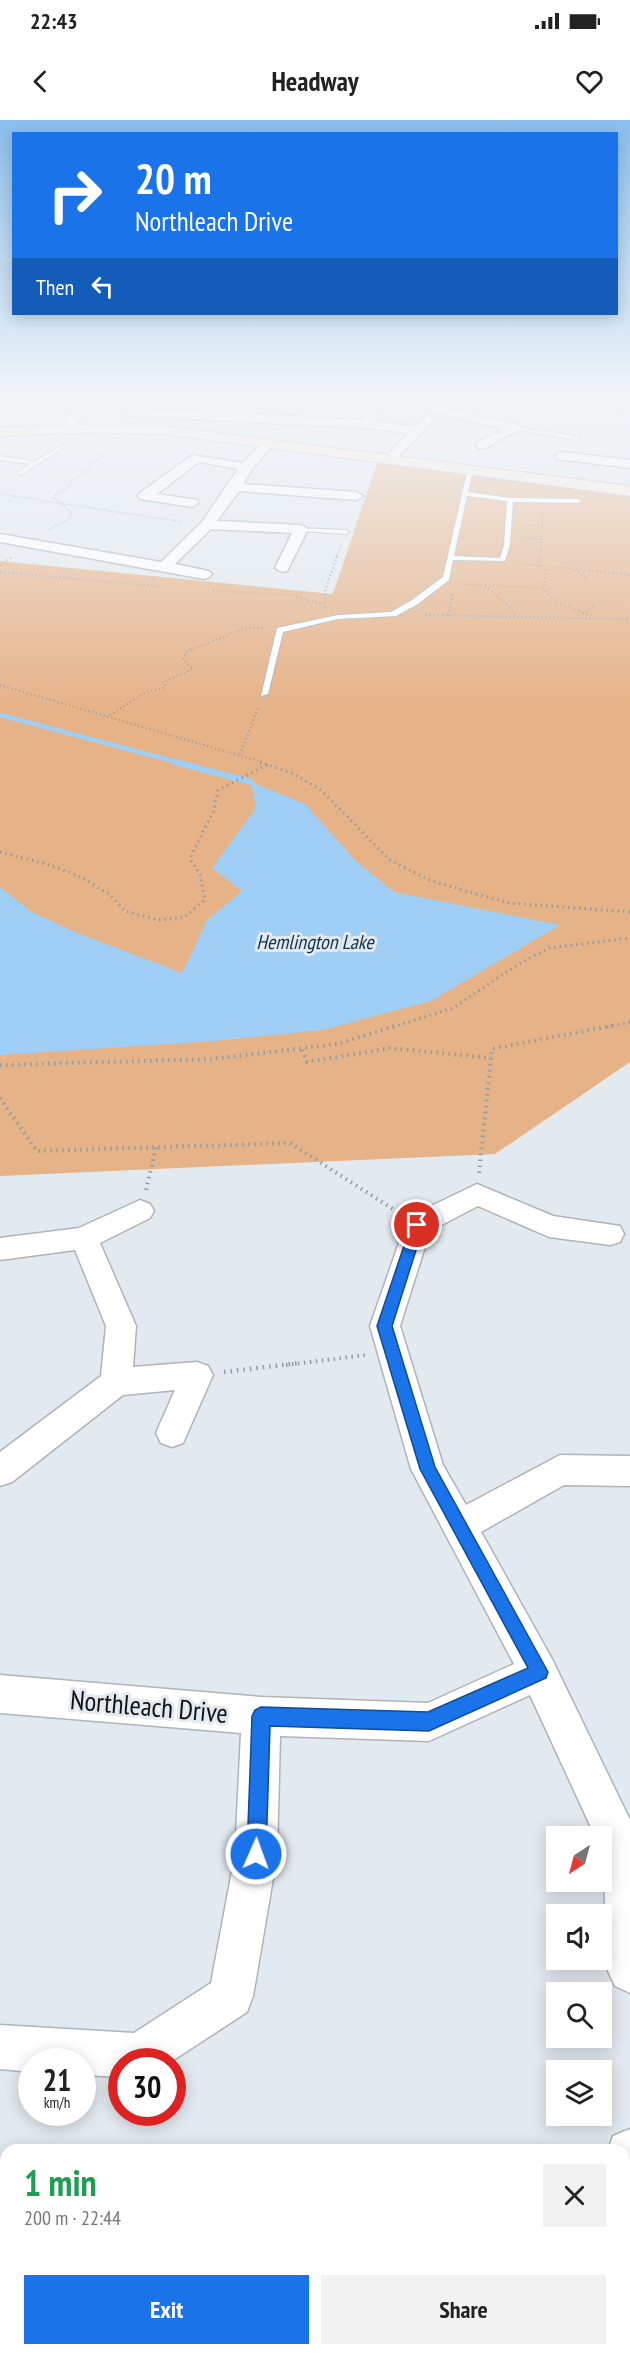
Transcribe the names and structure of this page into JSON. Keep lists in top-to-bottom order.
{
  "streets": {
    "street": ["Northleach Drive"]
  },
  "water": ["Hemlington Lake"],
  "north": "bottom left",
  "page": {
    "status": "22:43",
    "header": "Headway",
    "turn": ["20 m", "Northleach Drive"],
    "then": "Then",
    "speed": "21 km/h",
    "limit": "30",
    "heading": ["1 min", "200 m · 22:44"],
    "buttons": ["Exit", "Share"]
  }
}
